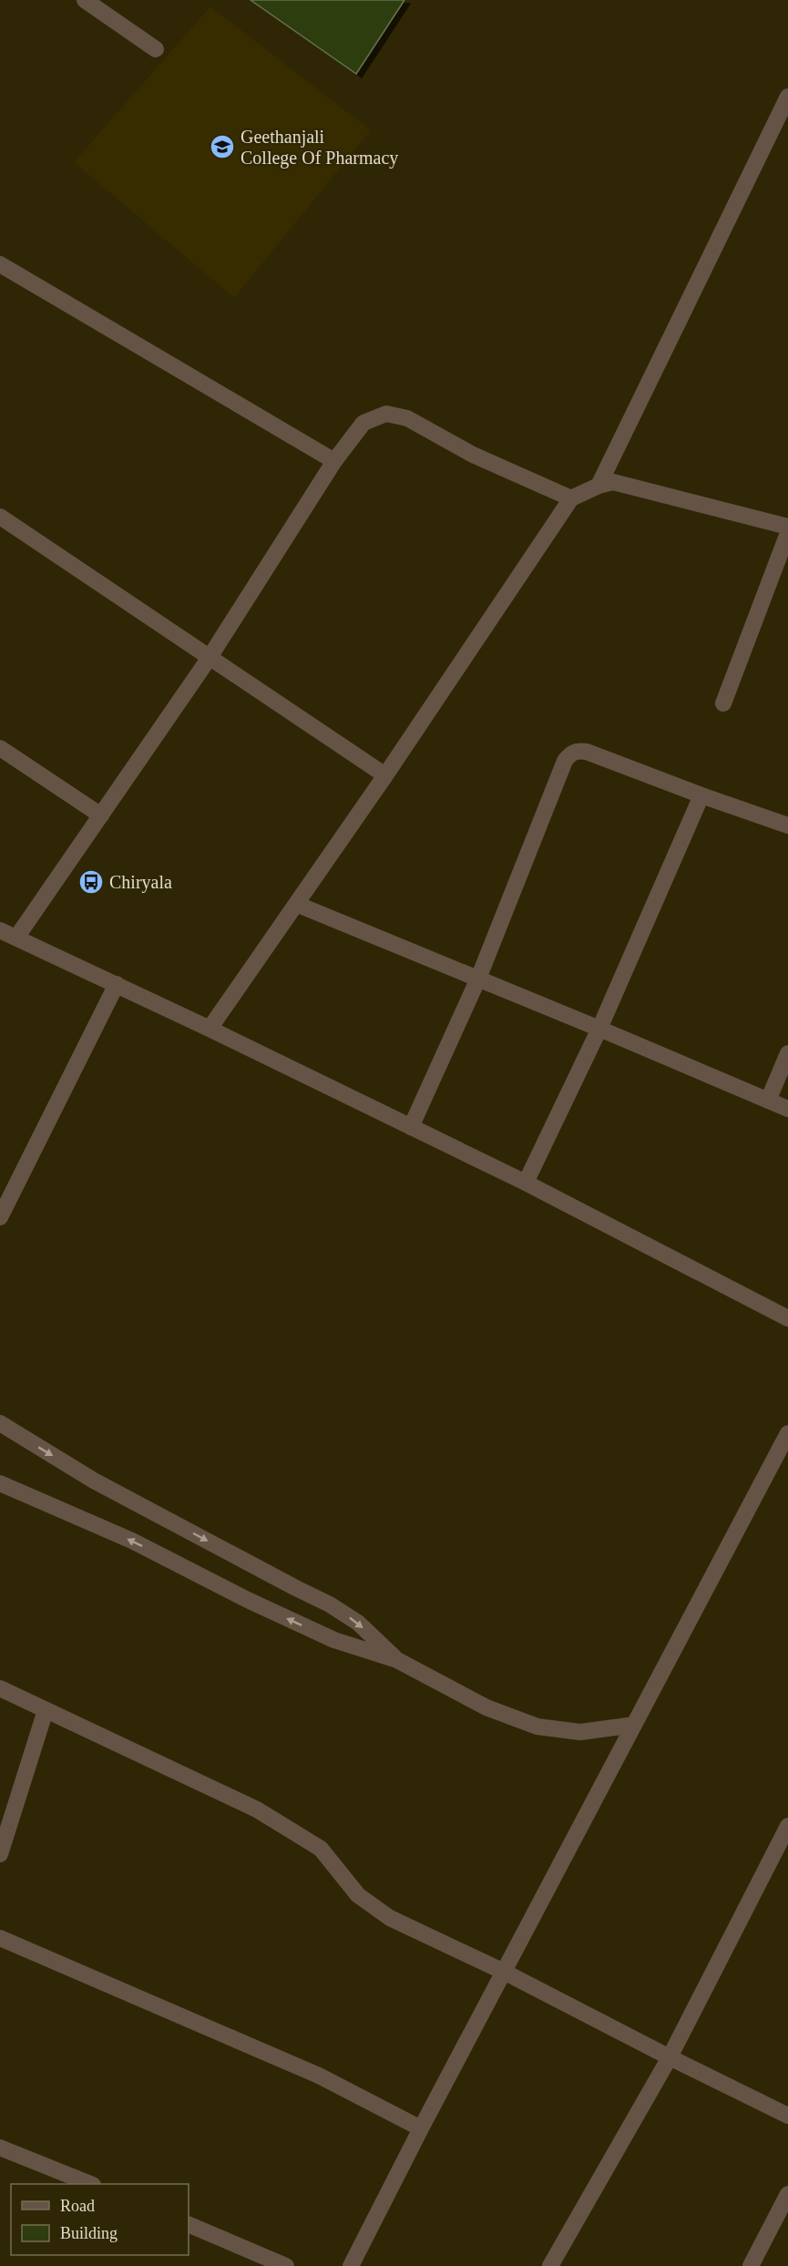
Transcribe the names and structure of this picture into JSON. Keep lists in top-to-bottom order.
{
  "places": {
    "school or university": ["Geethanjali College Of Pharmacy"],
    "bus stop": ["Chiryala"]
  },
  "legend": ["Road", "Building"]
}
